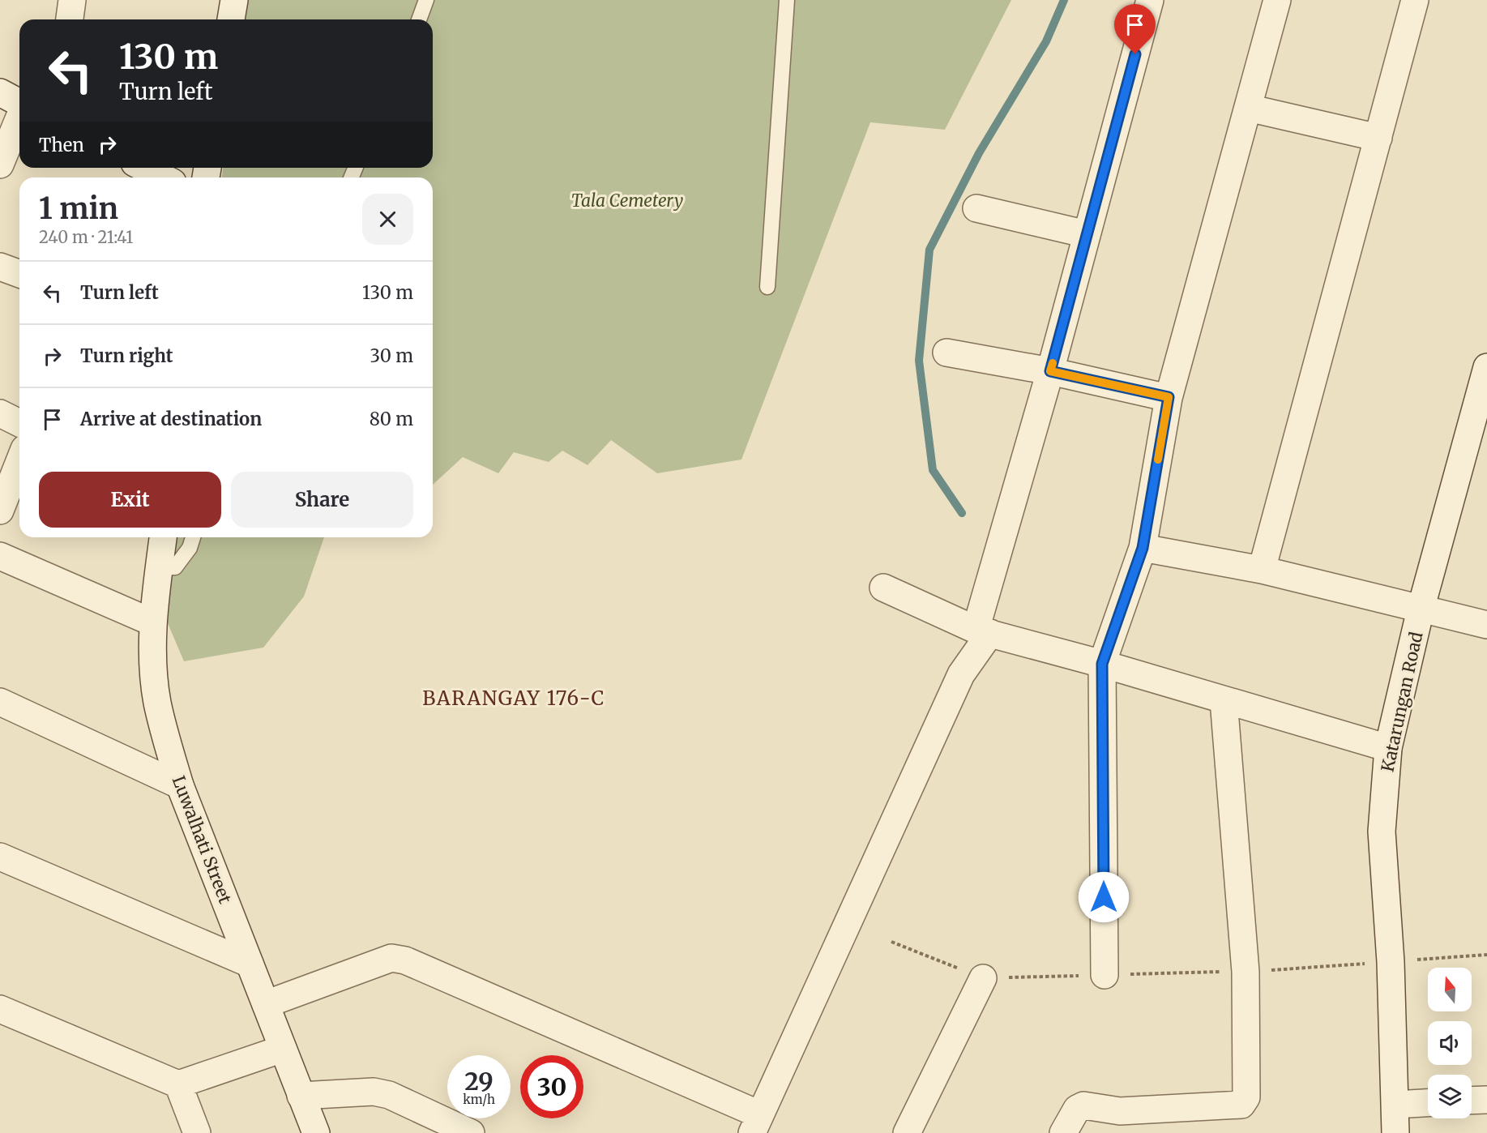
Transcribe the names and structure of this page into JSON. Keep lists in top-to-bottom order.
{
  "streets": {
    "street": ["Katarungan Road", "Luwalhati Street"]
  },
  "districts": ["BARANGAY 176-C"],
  "parks": ["Tala Cemetery"],
  "north": "top",
  "page": {
    "turn": ["130 m", "Turn left"],
    "then": "Then",
    "heading": ["1 min", "240 m · 21:41"],
    "list": [
      {
        "name": "Turn left",
        "value": "130 m"
      },
      {
        "name": "Turn right",
        "value": "30 m"
      },
      {
        "name": "Arrive at destination",
        "value": "80 m"
      }
    ],
    "buttons": ["Exit", "Share"],
    "speed": "29 km/h",
    "limit": "30"
  }
}
